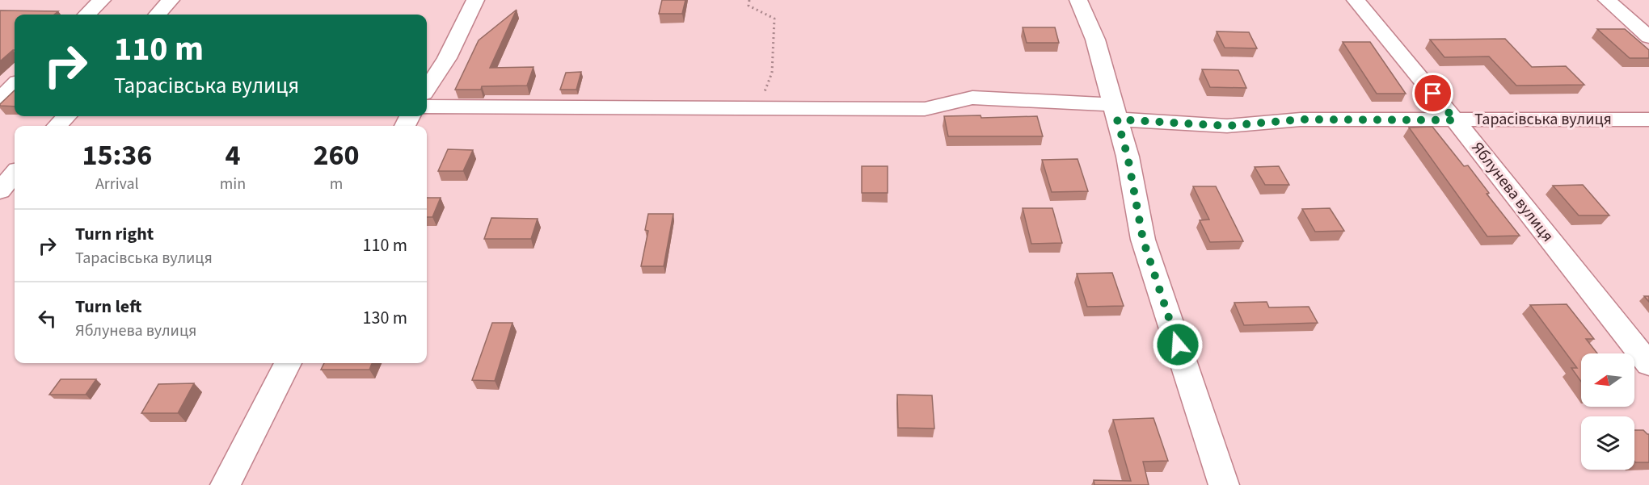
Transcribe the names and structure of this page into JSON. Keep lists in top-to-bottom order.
{
  "streets": {
    "street": ["Тарасівська вулиця", "Яблунева вулиця"]
  },
  "crossings": [
    ["Тарасівська вулиця", "Яблунева вулиця"]
  ],
  "north": "left",
  "page": {
    "turn": ["110 m", "Тарасівська вулиця"],
    "eta": [
      "15:36",
      "Arrival",
      "4",
      "min",
      "260",
      "m"
    ],
    "list": [
      {
        "name": "Turn right",
        "note": "Тарасівська вулиця",
        "value": "110 m"
      },
      {
        "name": "Turn left",
        "note": "Яблунева вулиця",
        "value": "130 m"
      }
    ]
  }
}
